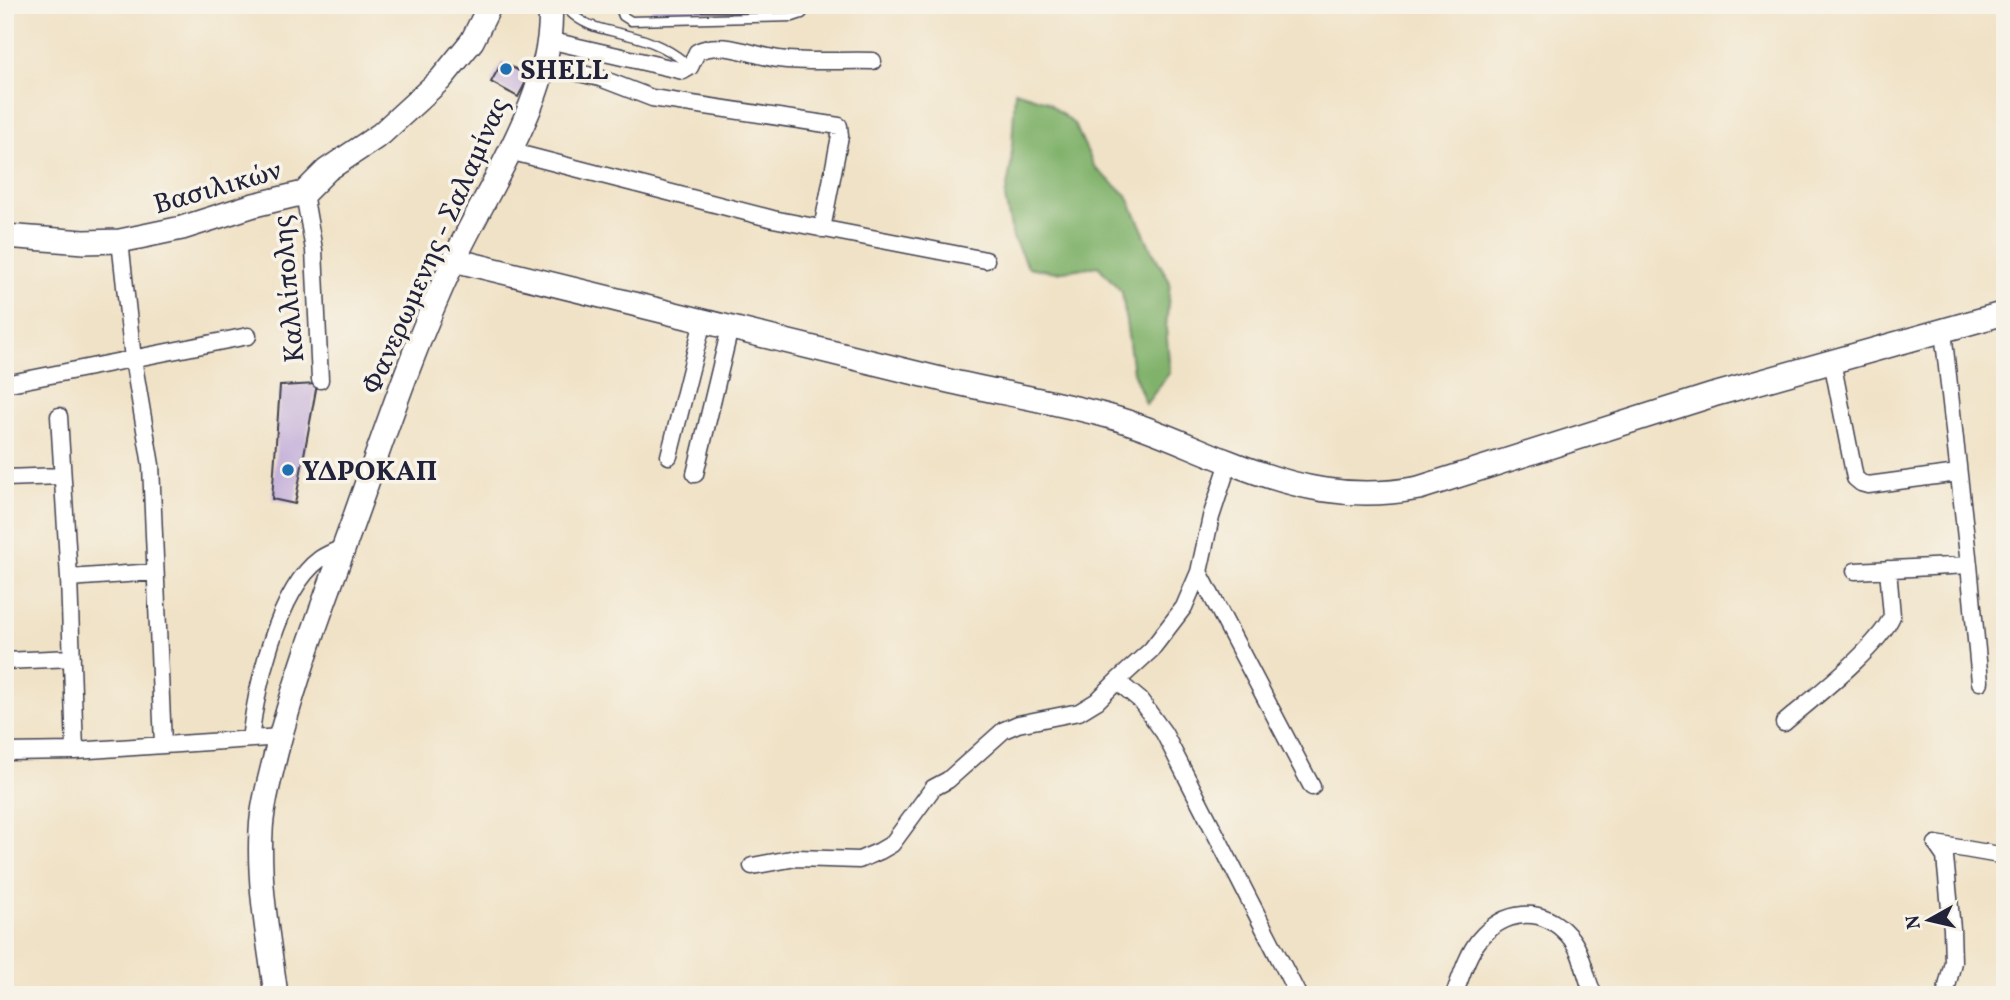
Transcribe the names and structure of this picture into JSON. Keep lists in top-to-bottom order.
{
  "streets": {
    "street": ["Βασιλικών", "Φανερωμενης - Σαλαμίνας", "Καλλίπολης"]
  },
  "crossings": [
    ["Βασιλικών", "Καλλίπολης"]
  ],
  "places": ["SHELL", "ΥΔΡΟΚΑΠ"],
  "north": "left"
}
